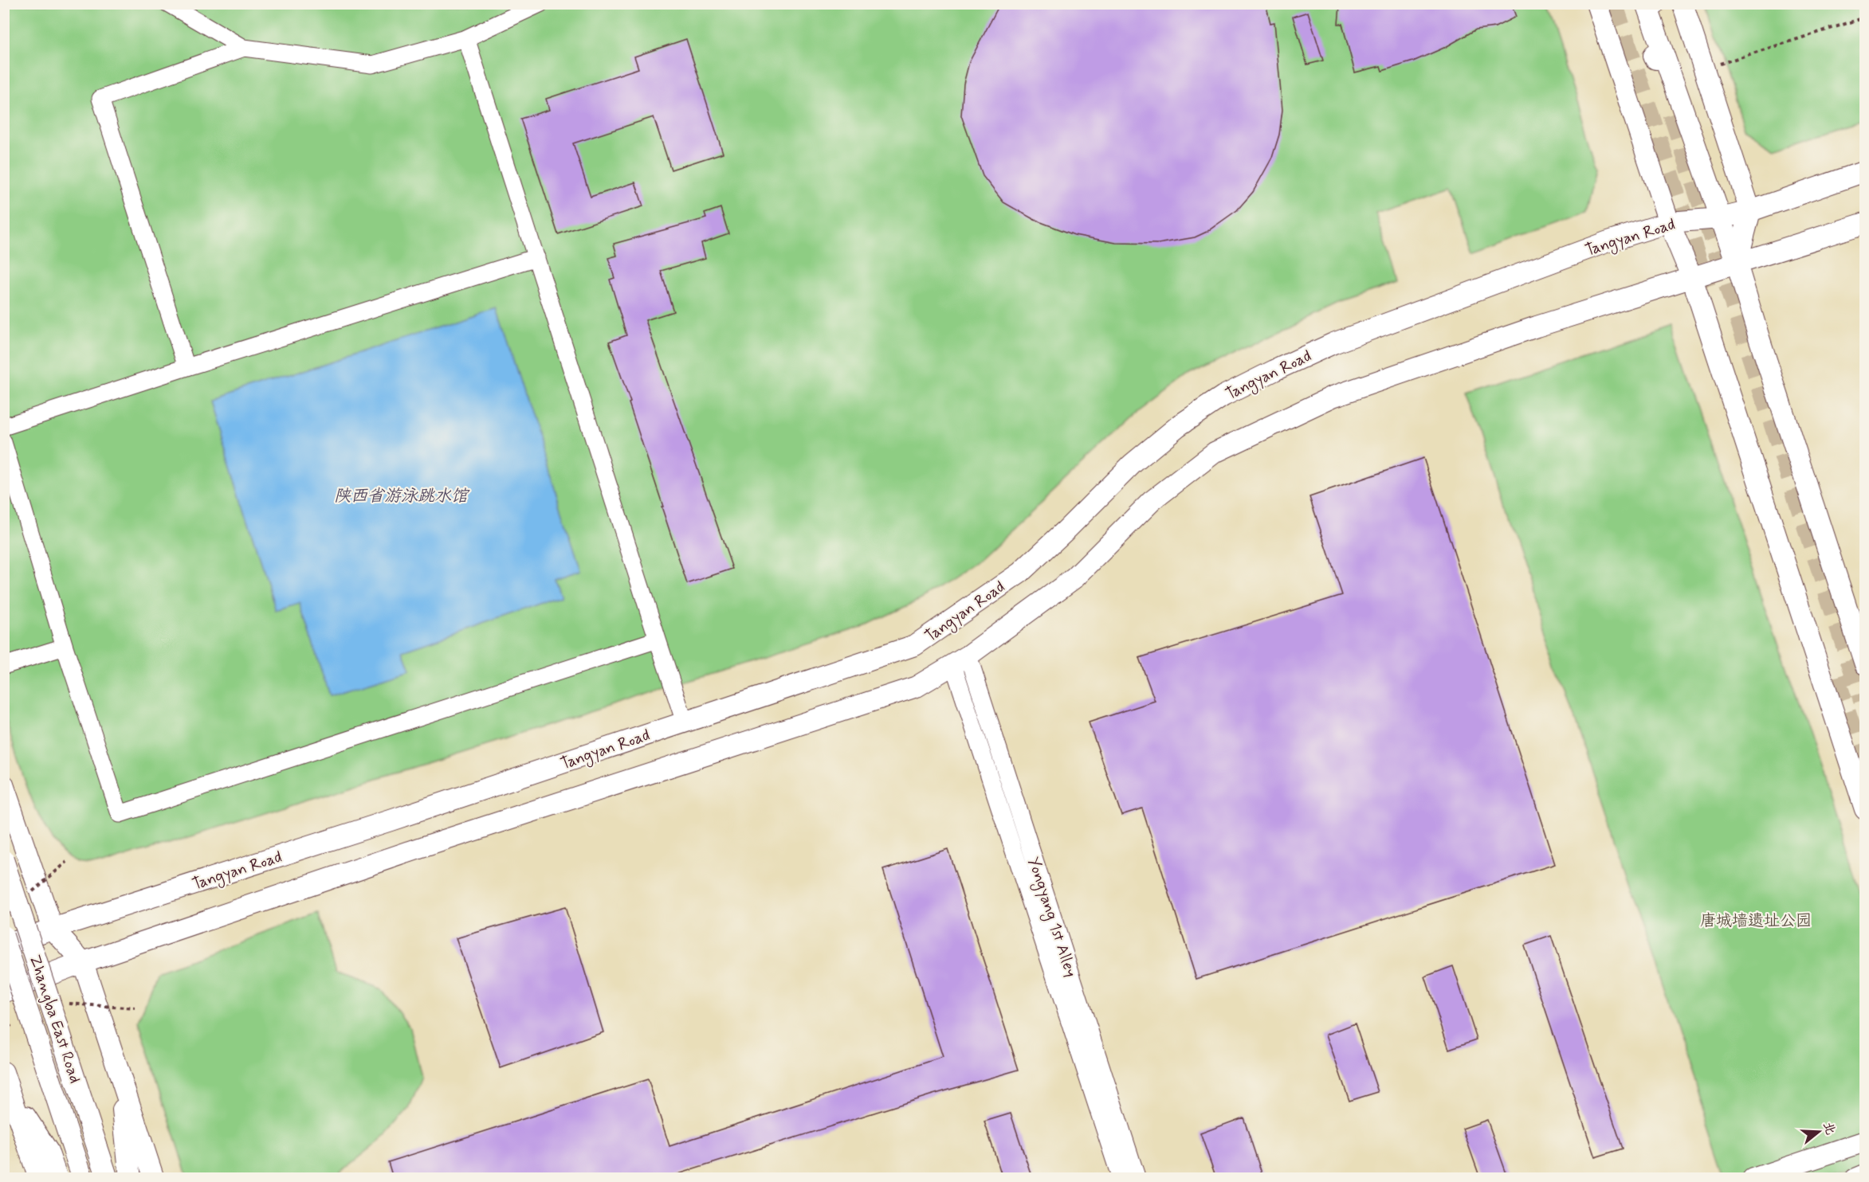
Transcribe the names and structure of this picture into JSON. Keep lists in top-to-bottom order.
{
  "streets": {
    "main road": ["Tangyan Road", "Zhangba East Road"],
    "street": ["Yongyang 1st Alley"]
  },
  "crossings": [
    ["Tangyan Road", "Zhangba East Road"]
  ],
  "water": ["陕西省游泳跳水馆"],
  "parks": ["唐城墙遗址公园"],
  "north": "right"
}
